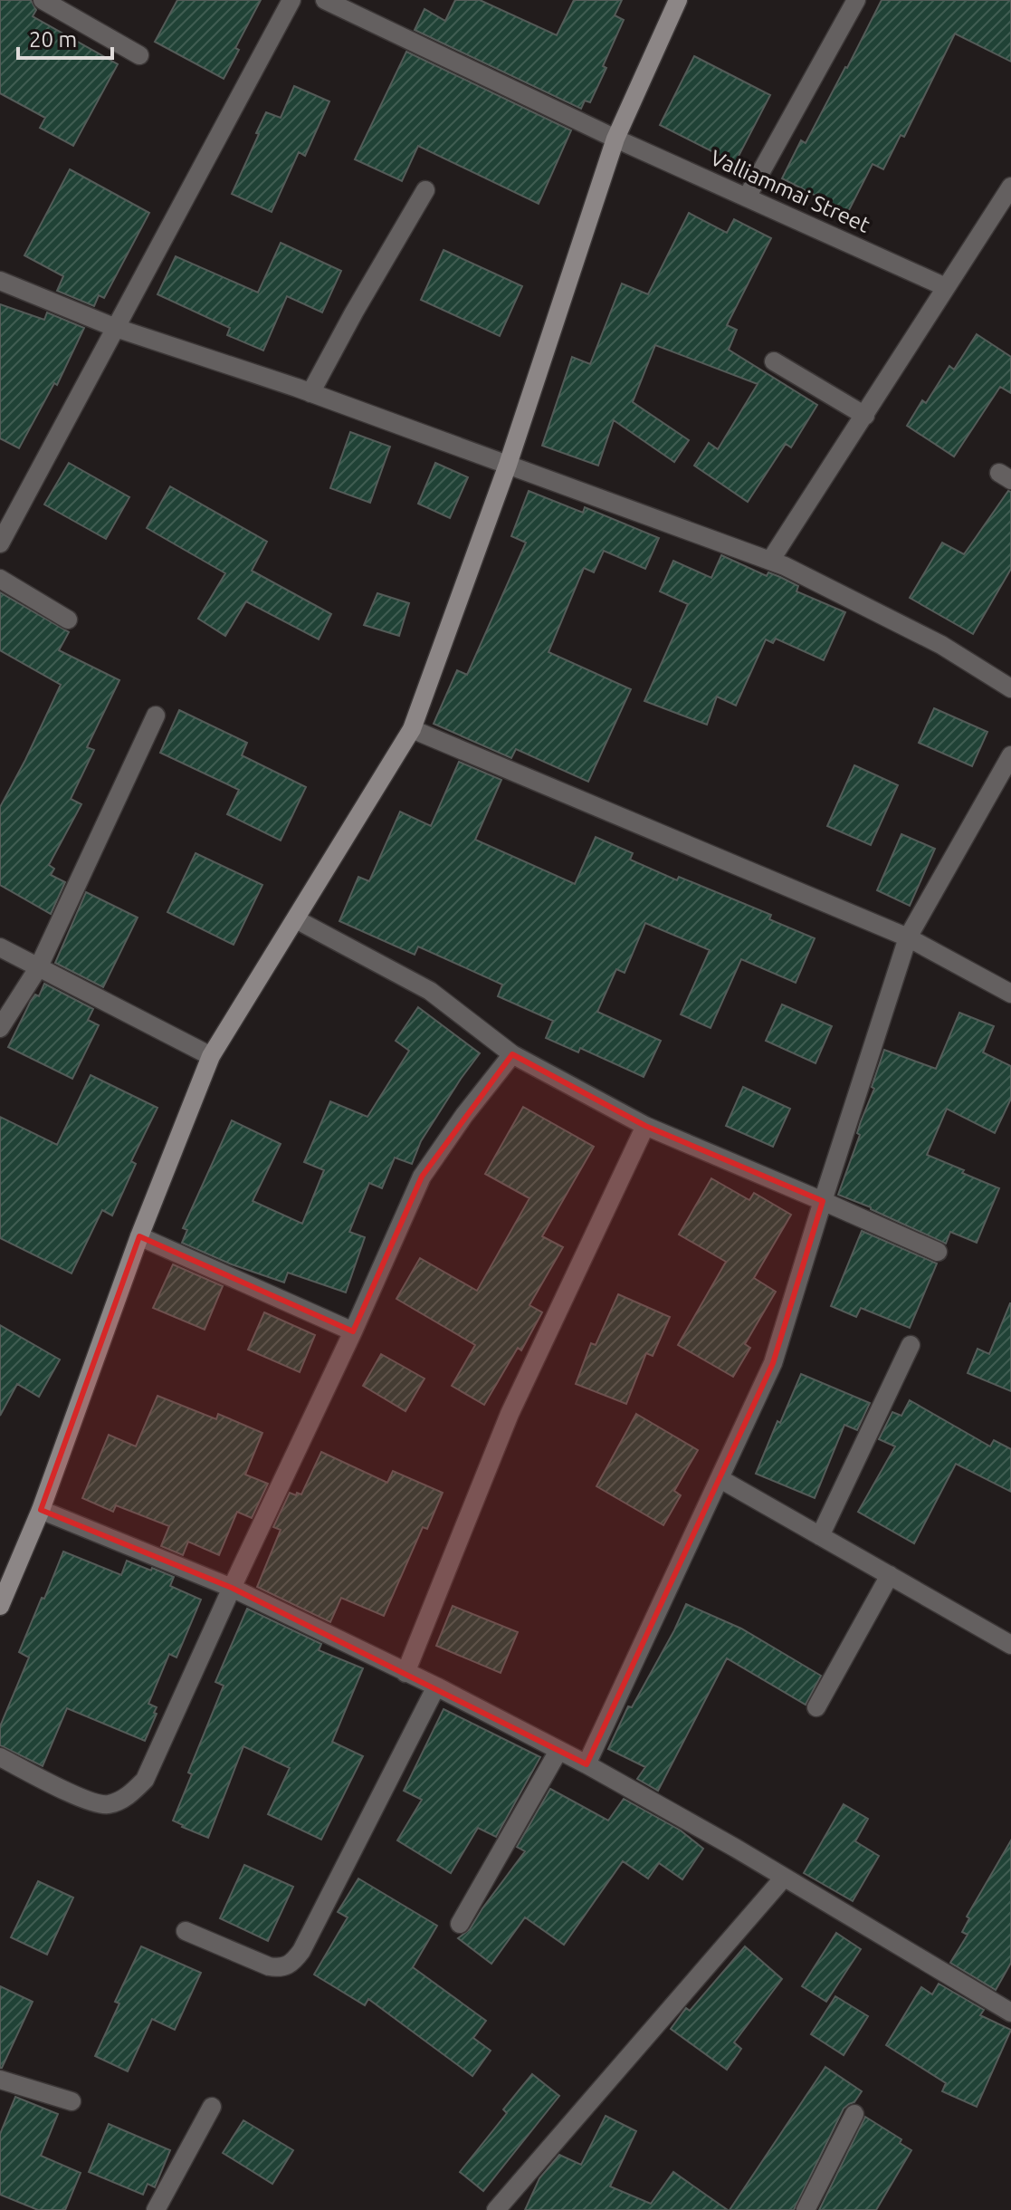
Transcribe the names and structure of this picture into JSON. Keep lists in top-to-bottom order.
{
  "streets": {
    "street": ["Valliammai Street"]
  },
  "scale_bar": "20 m"
}
